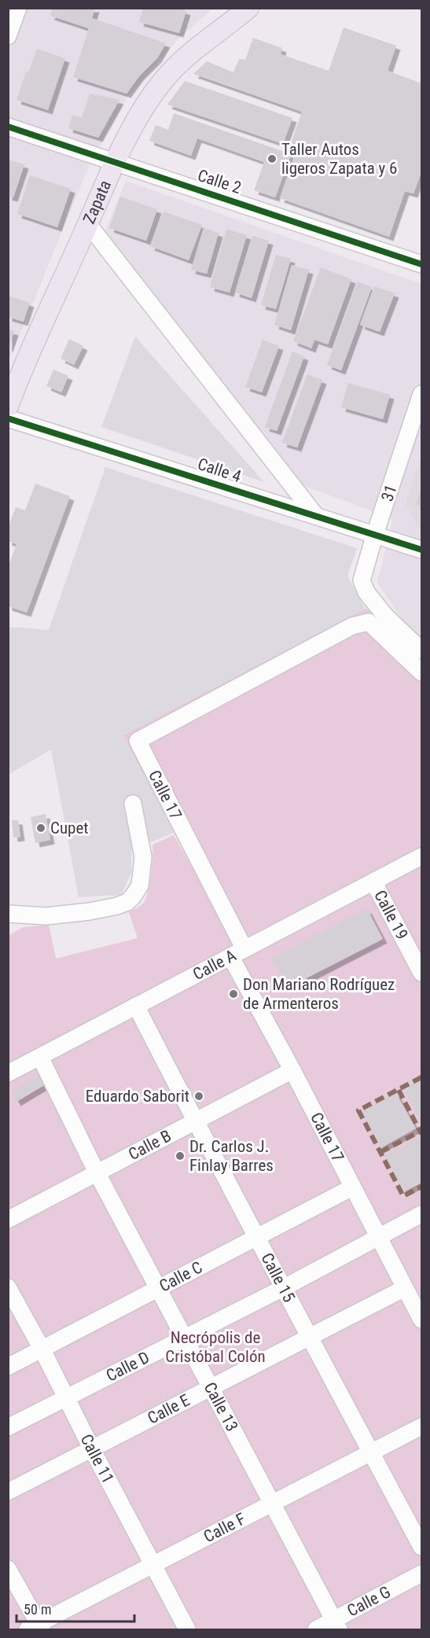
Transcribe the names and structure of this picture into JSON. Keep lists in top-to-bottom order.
{
  "streets": {
    "main road": ["Zapata"],
    "street": [
      "Calle 2",
      "Calle 4",
      "31",
      "Calle 17",
      "Calle 19",
      "Calle A",
      "Calle B",
      "Calle C",
      "Calle 15",
      "Calle D",
      "Calle 13",
      "Calle E",
      "Calle 11",
      "Calle F",
      "Calle G"
    ]
  },
  "crossings": [
    ["Calle 2", "Zapata"],
    ["Calle 4", "31"],
    ["Calle 17", "Calle A"],
    ["Calle 17", "Calle B"],
    ["Calle 17", "Calle C"],
    ["Calle 17", "Calle D"],
    ["Calle 17", "Calle E"],
    ["Calle 19", "Calle A"],
    ["Calle A", "Calle 15"],
    ["Calle A", "Calle 13"],
    ["Calle B", "Calle 15"],
    ["Calle B", "Calle 13"],
    ["Calle C", "Calle 15"],
    ["Calle C", "Calle 13"],
    ["Calle C", "Calle 11"],
    ["Calle 15", "Calle D"],
    ["Calle 15", "Calle E"],
    ["Calle 15", "Calle F"],
    ["Calle D", "Calle 13"],
    ["Calle D", "Calle 11"],
    ["Calle 13", "Calle E"],
    ["Calle 13", "Calle F"],
    ["Calle 13", "Calle G"],
    ["Calle E", "Calle 11"],
    ["Calle 11", "Calle F"]
  ],
  "parks": ["Necrópolis de Cristóbal Colón"],
  "places": [
    "Taller Autos ligeros Zapata y 6",
    "Cupet",
    "Don Mariano Rodríguez de Armenteros",
    "Eduardo Saborit",
    "Dr. Carlos J. Finlay Barres"
  ],
  "scale_bar": "50 m"
}
